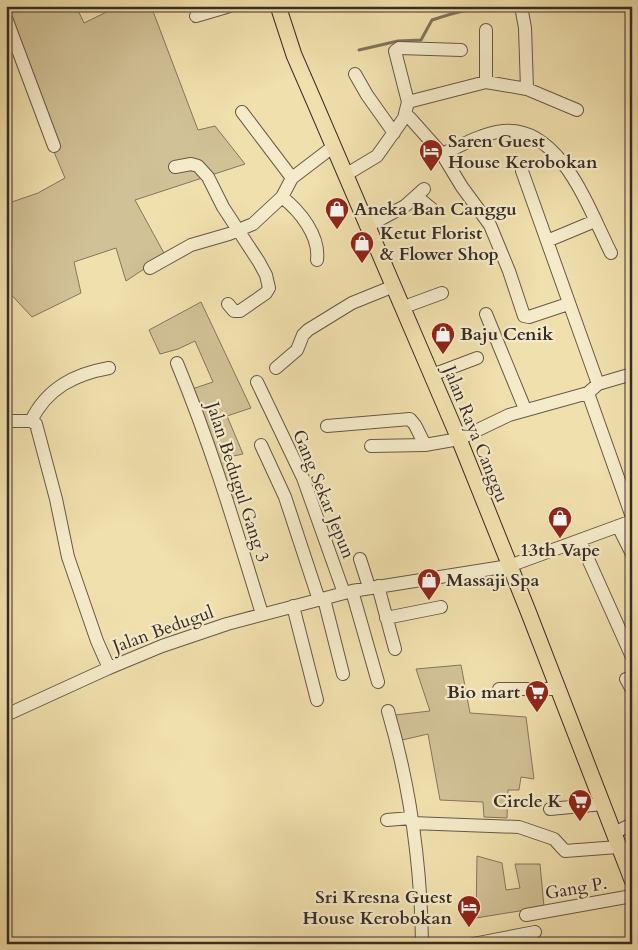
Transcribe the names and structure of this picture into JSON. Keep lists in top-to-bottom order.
{
  "streets": {
    "main road": ["Jalan Raya Canggu"],
    "street": [
      "Jalan Bedugul Gang 3",
      "Gang Sekar Jepun",
      "Jalan Bedugul",
      "Gang P."
    ]
  },
  "crossings": [
    ["Jalan Raya Canggu", "Jalan Bedugul"],
    ["Jalan Bedugul Gang 3", "Jalan Bedugul"],
    ["Gang Sekar Jepun", "Jalan Bedugul"]
  ],
  "places": {
    "hotel": ["Saren Guest House Kerobokan", "Sri Kresna Guest House Kerobokan"],
    "shop": [
      "Aneka Ban Canggu",
      "Ketut Florist & Flower Shop",
      "Baju Cenik",
      "13th Vape",
      "Massaji Spa"
    ],
    "supermarket": ["Bio mart", "Circle K"]
  }
}
